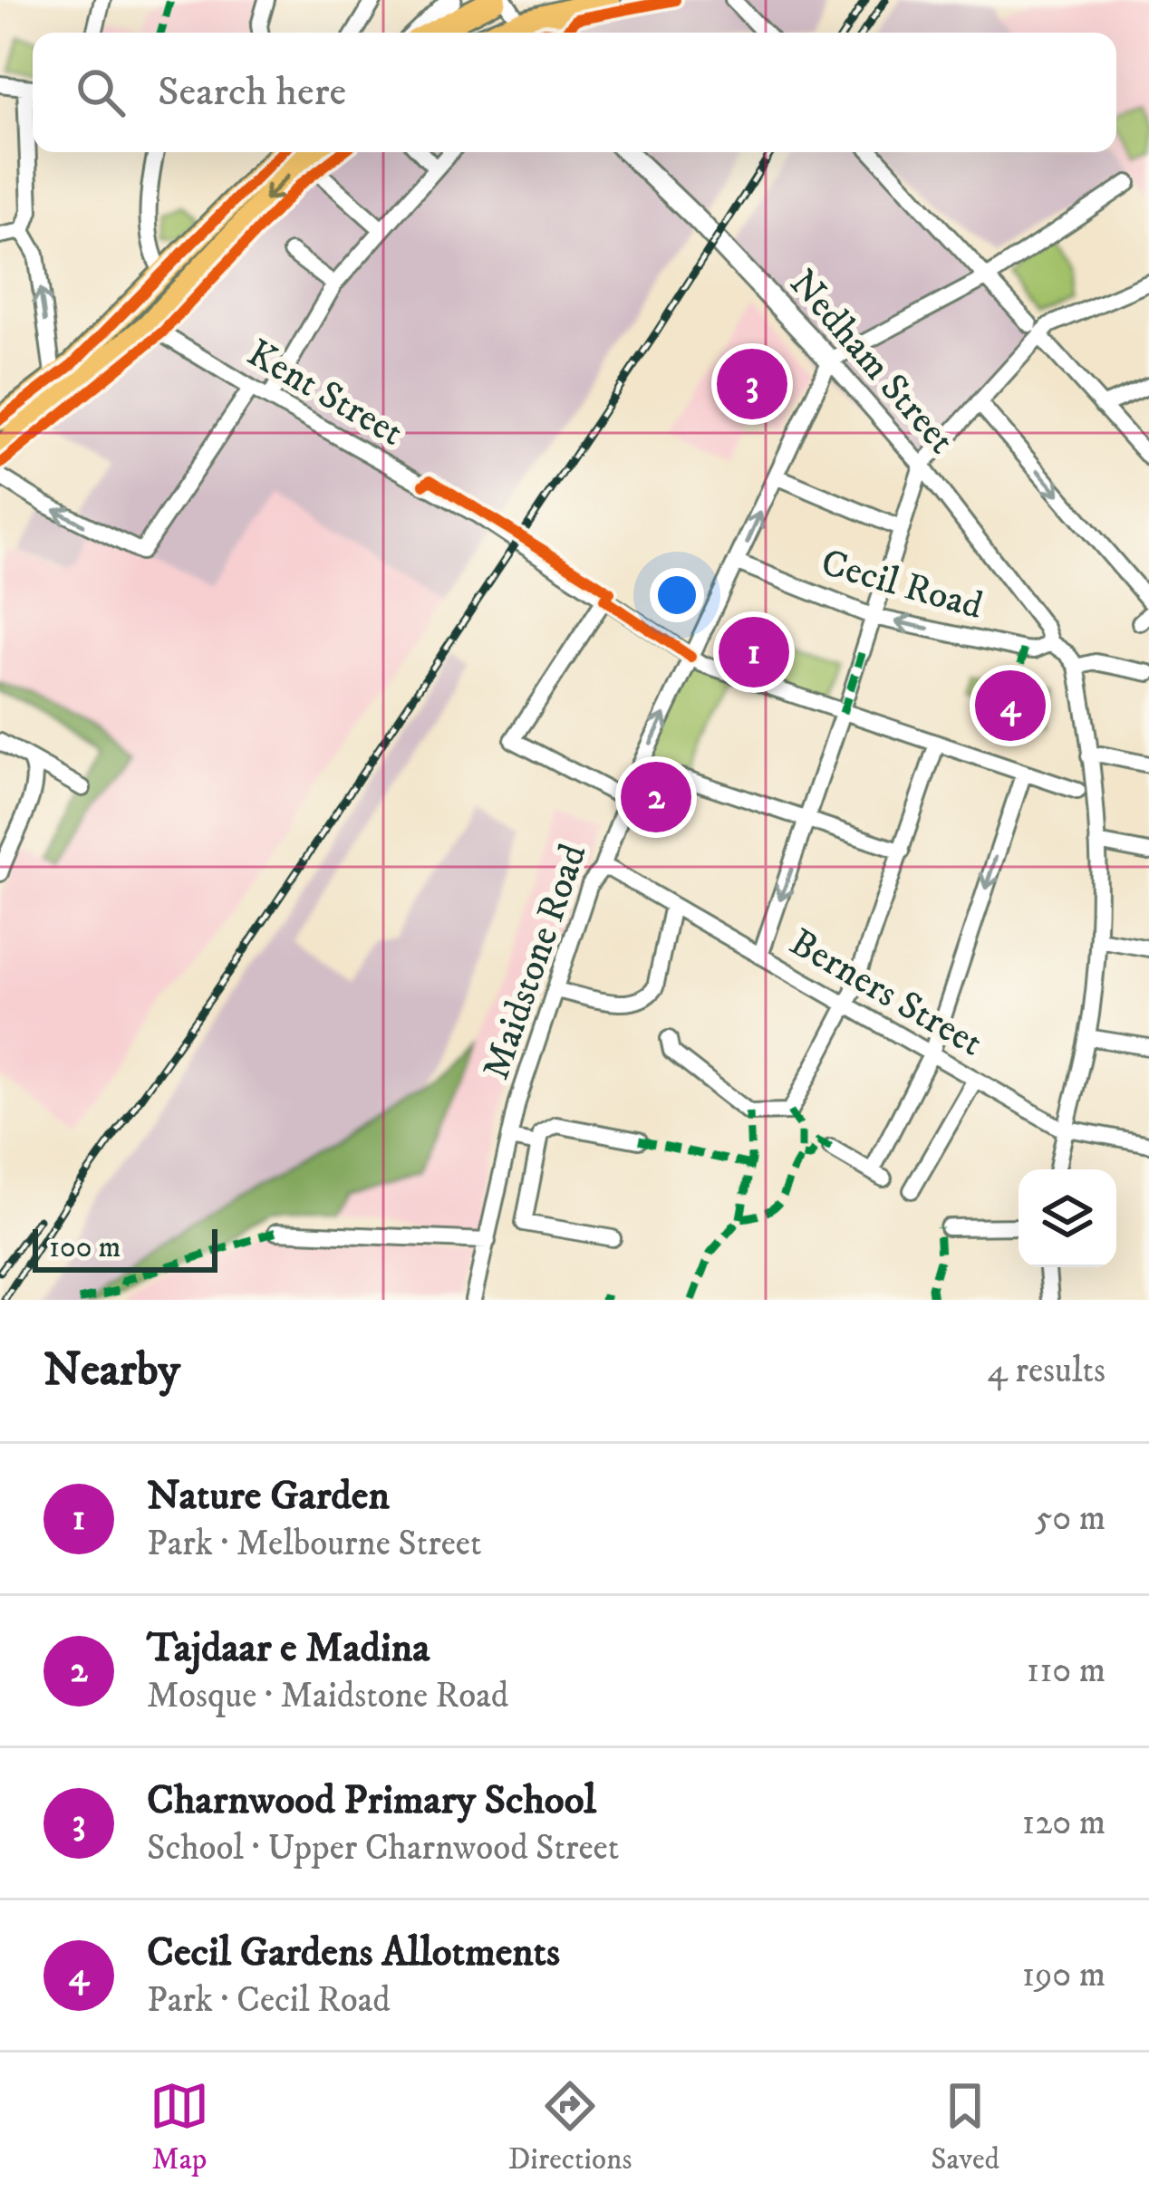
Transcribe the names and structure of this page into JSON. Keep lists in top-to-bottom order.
{
  "streets": {
    "street": [
      "Nedham Street",
      "Kent Street",
      "Cecil Road",
      "Maidstone Road",
      "Berners Street"
    ]
  },
  "crossings": [
    ["Nedham Street", "Cecil Road"],
    ["Nedham Street", "Maidstone Road"],
    ["Kent Street", "Maidstone Road"],
    ["Cecil Road", "Maidstone Road"],
    ["Maidstone Road", "Berners Street"]
  ],
  "one_way": ["Cecil Road"],
  "scale_bar": "100 m",
  "page": {
    "search": "Search here",
    "pins": [
      "3",
      "1",
      "4",
      "2"
    ],
    "scale": "100 m",
    "heading": ["Nearby", "4 results"],
    "list": [
      {
        "mark": "1",
        "name": "Nature Garden",
        "note": "Park · Melbourne Street",
        "value": "50 m"
      },
      {
        "mark": "2",
        "name": "Tajdaar e Madina",
        "note": "Mosque · Maidstone Road",
        "value": "110 m"
      },
      {
        "mark": "3",
        "name": "Charnwood Primary School",
        "note": "School · Upper Charnwood Street",
        "value": "120 m"
      },
      {
        "mark": "4",
        "name": "Cecil Gardens Allotments",
        "note": "Park · Cecil Road",
        "value": "190 m"
      }
    ],
    "nav": ["Map", "Directions", "Saved"]
  }
}
